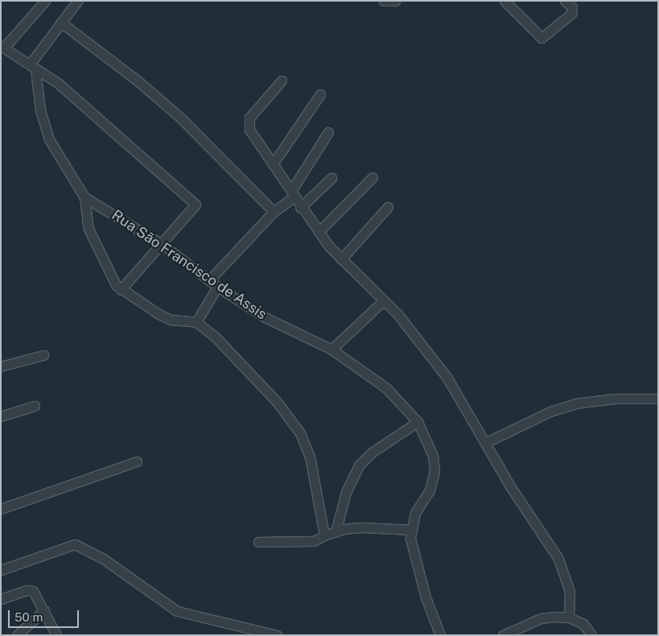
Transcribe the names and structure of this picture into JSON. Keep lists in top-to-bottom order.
{
  "streets": {
    "street": ["Rua São Francisco de Assis"]
  },
  "scale_bar": "50 m"
}
